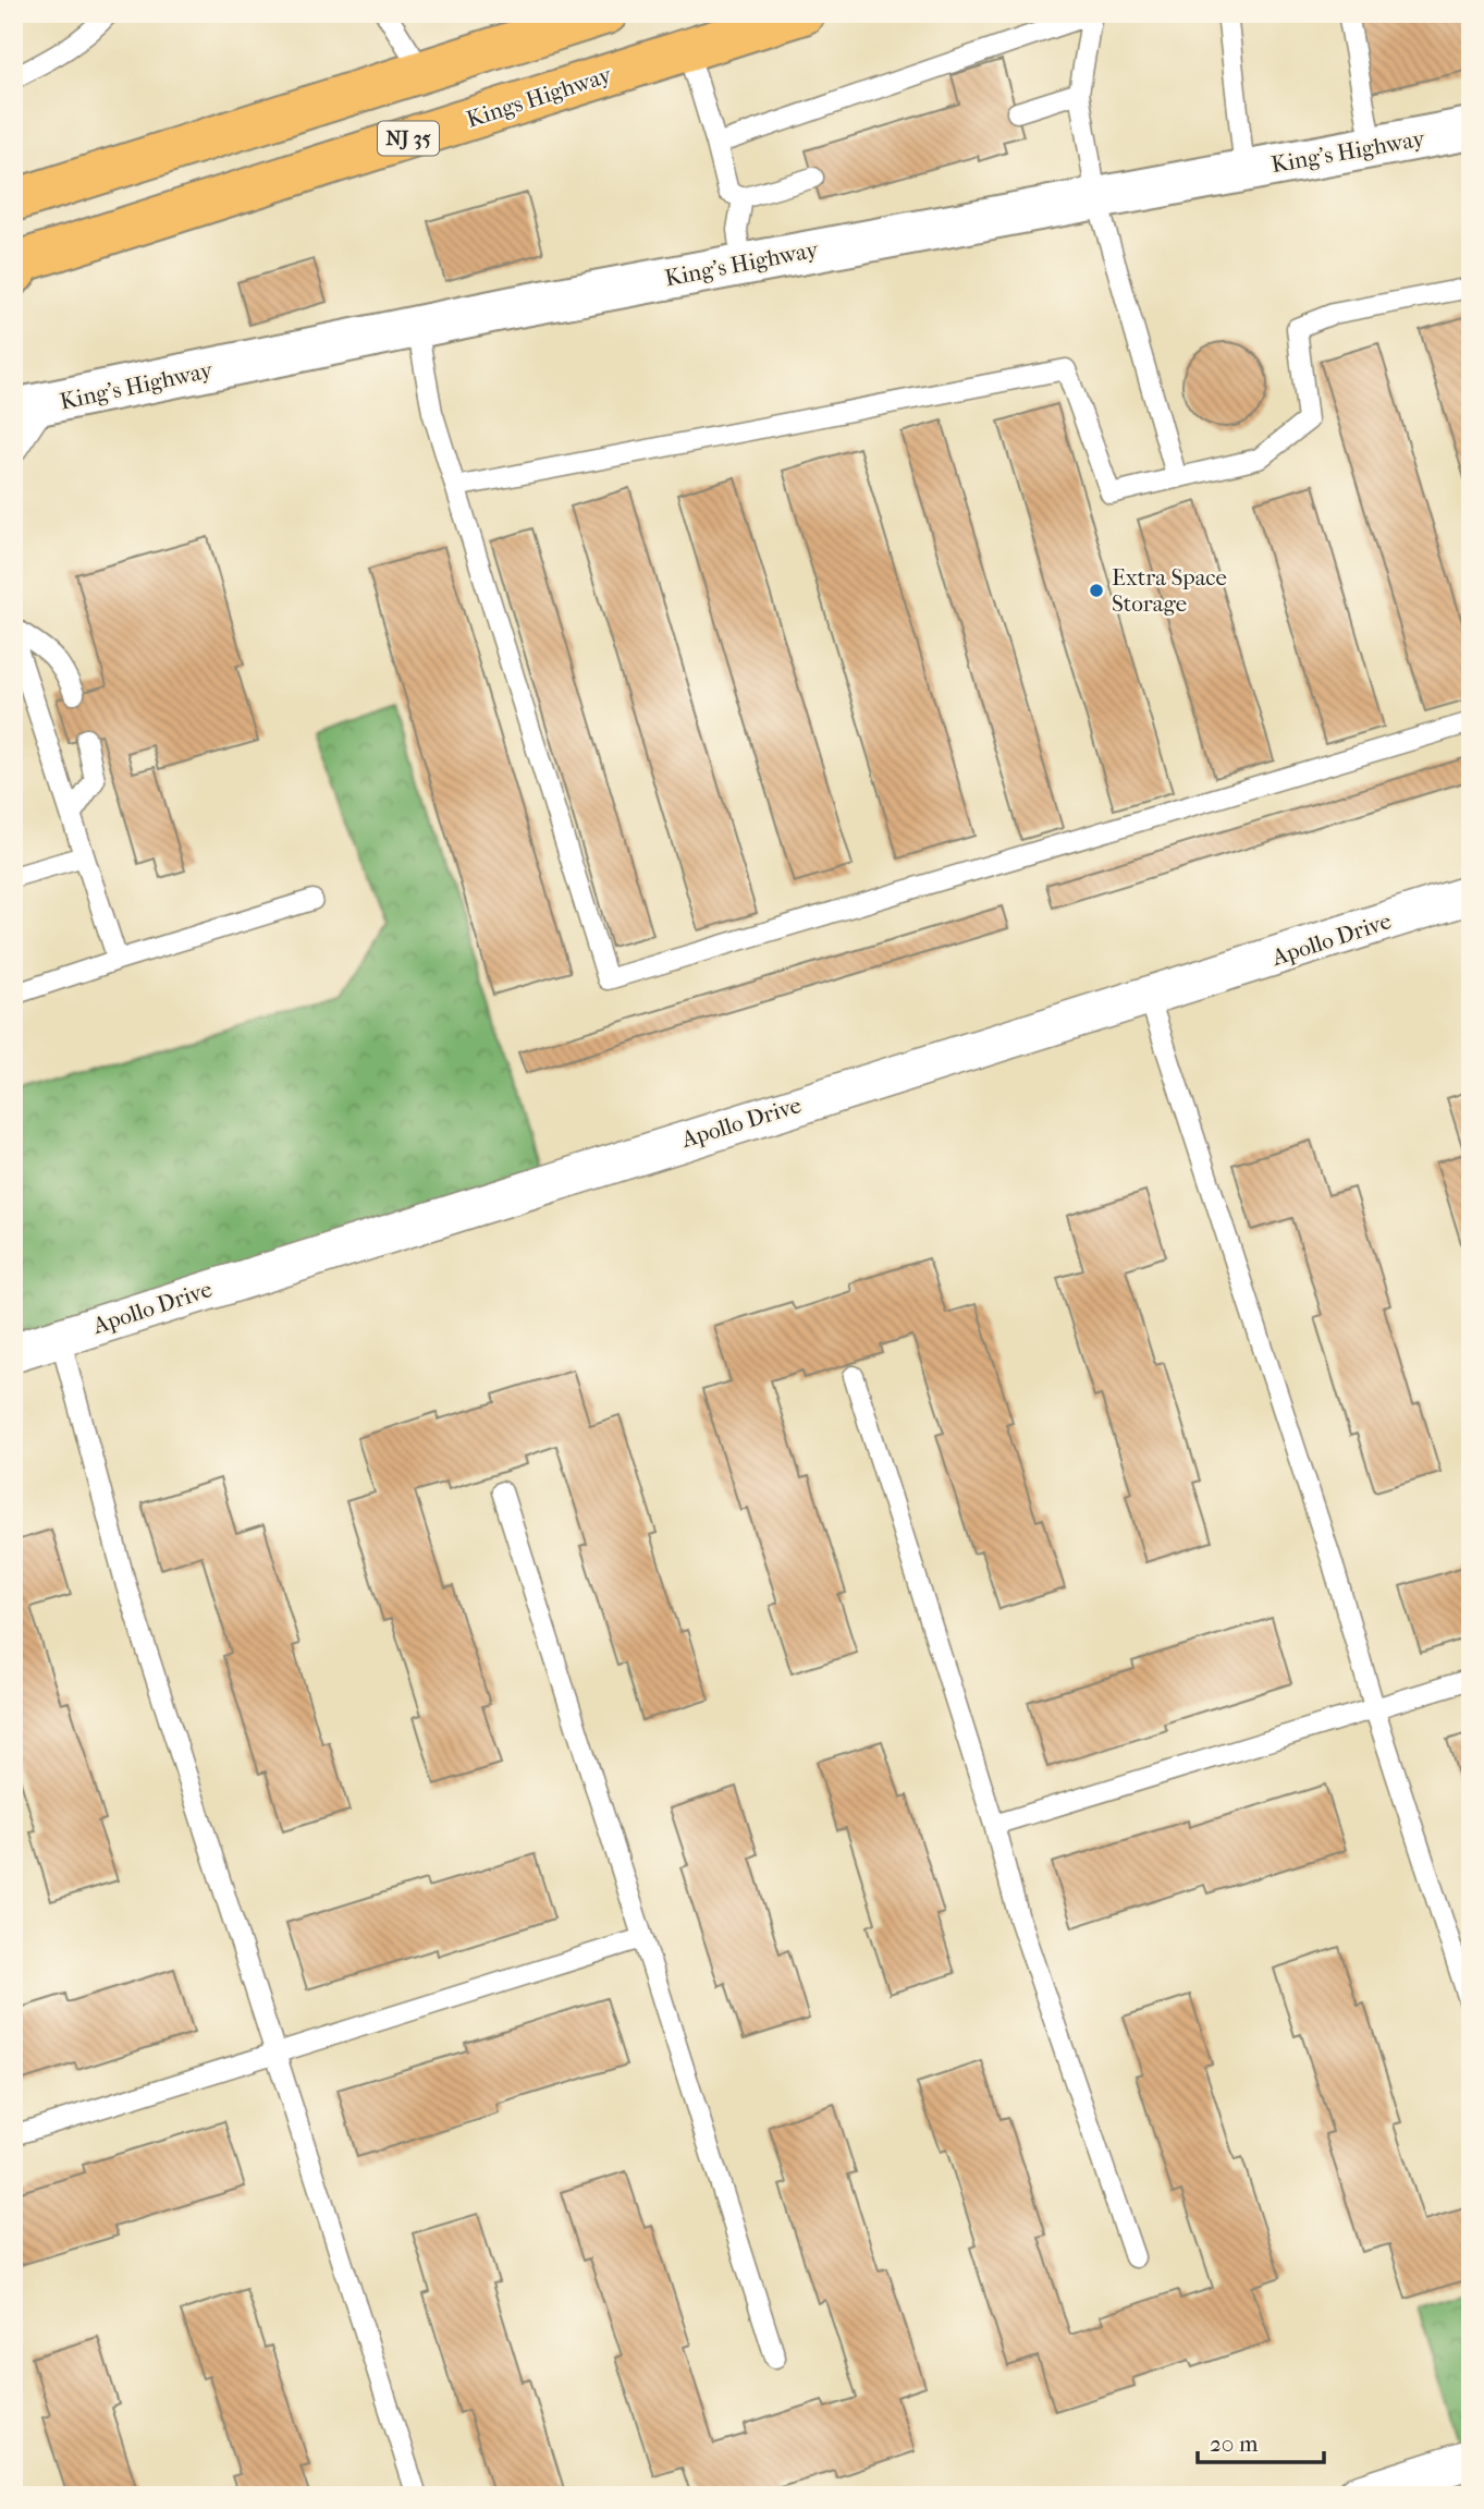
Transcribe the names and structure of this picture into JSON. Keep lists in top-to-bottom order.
{
  "streets": {
    "main road": ["Kings Highway", "NJ 35"],
    "street": ["King's Highway", "Apollo Drive"]
  },
  "places": ["Extra Space Storage"],
  "scale_bar": "20 m"
}
